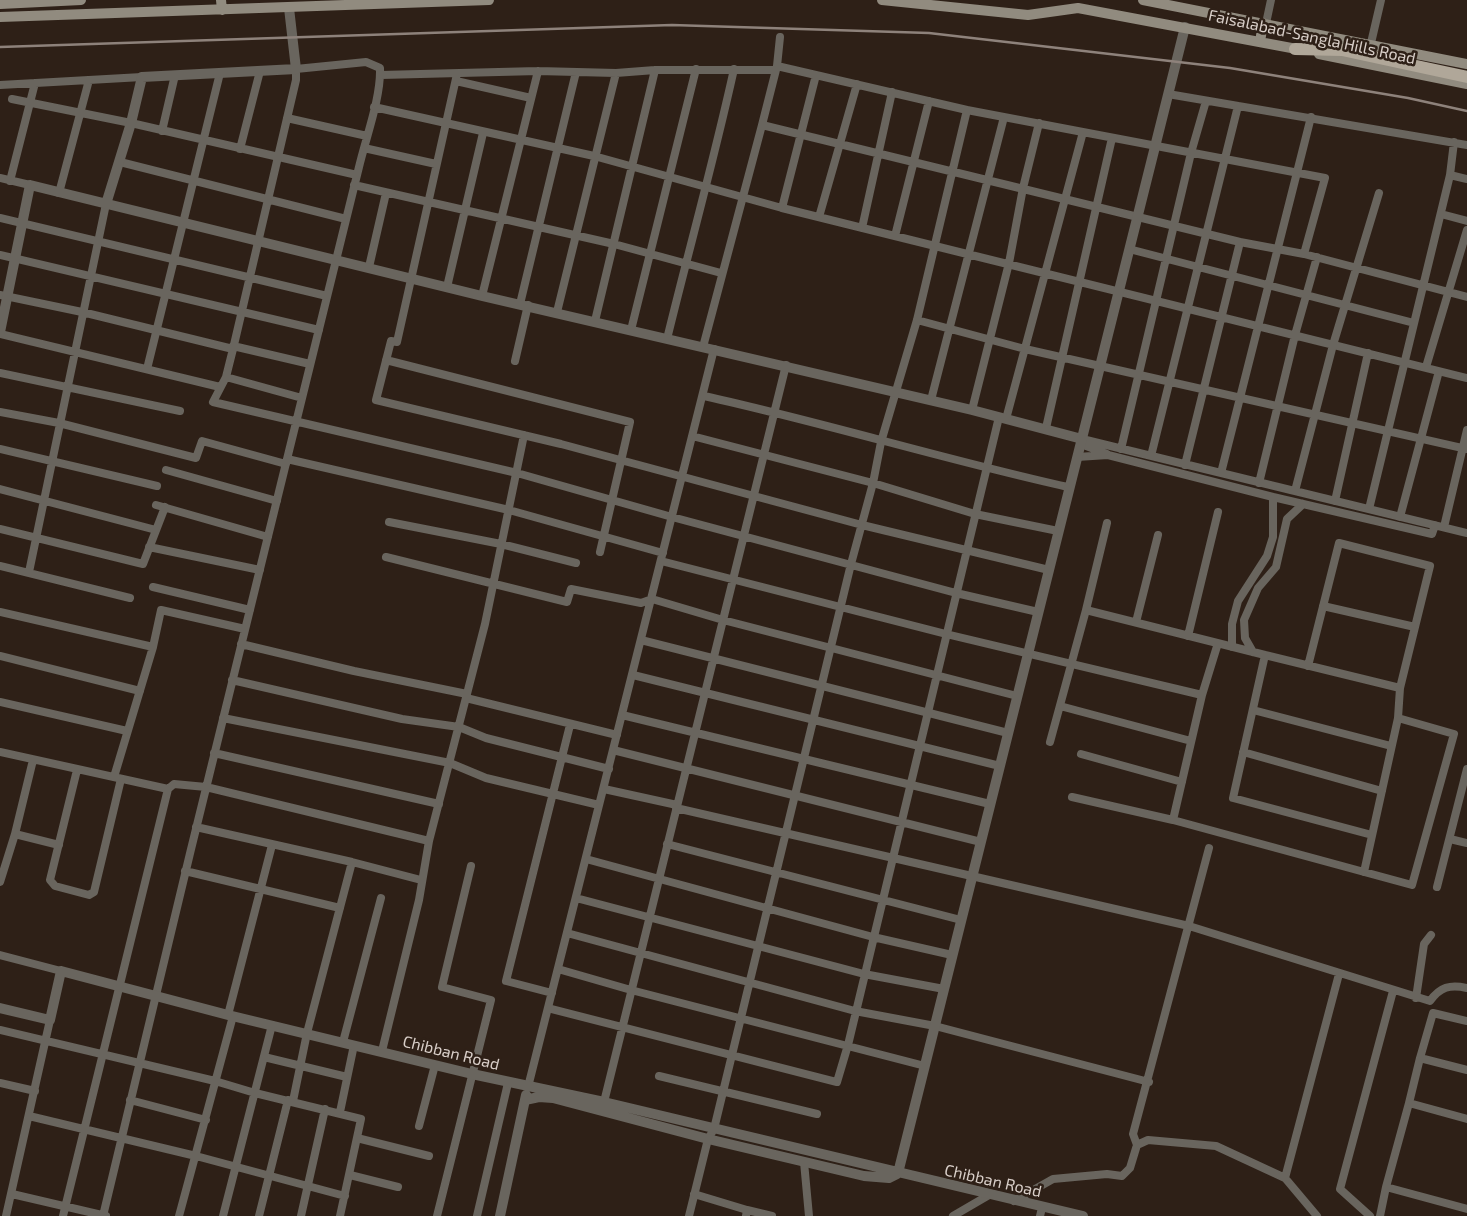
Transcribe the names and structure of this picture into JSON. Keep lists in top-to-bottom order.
{
  "streets": {
    "main road": ["Faisalabad-Sangla Hills Road"],
    "street": ["Chibban Road"]
  }
}
